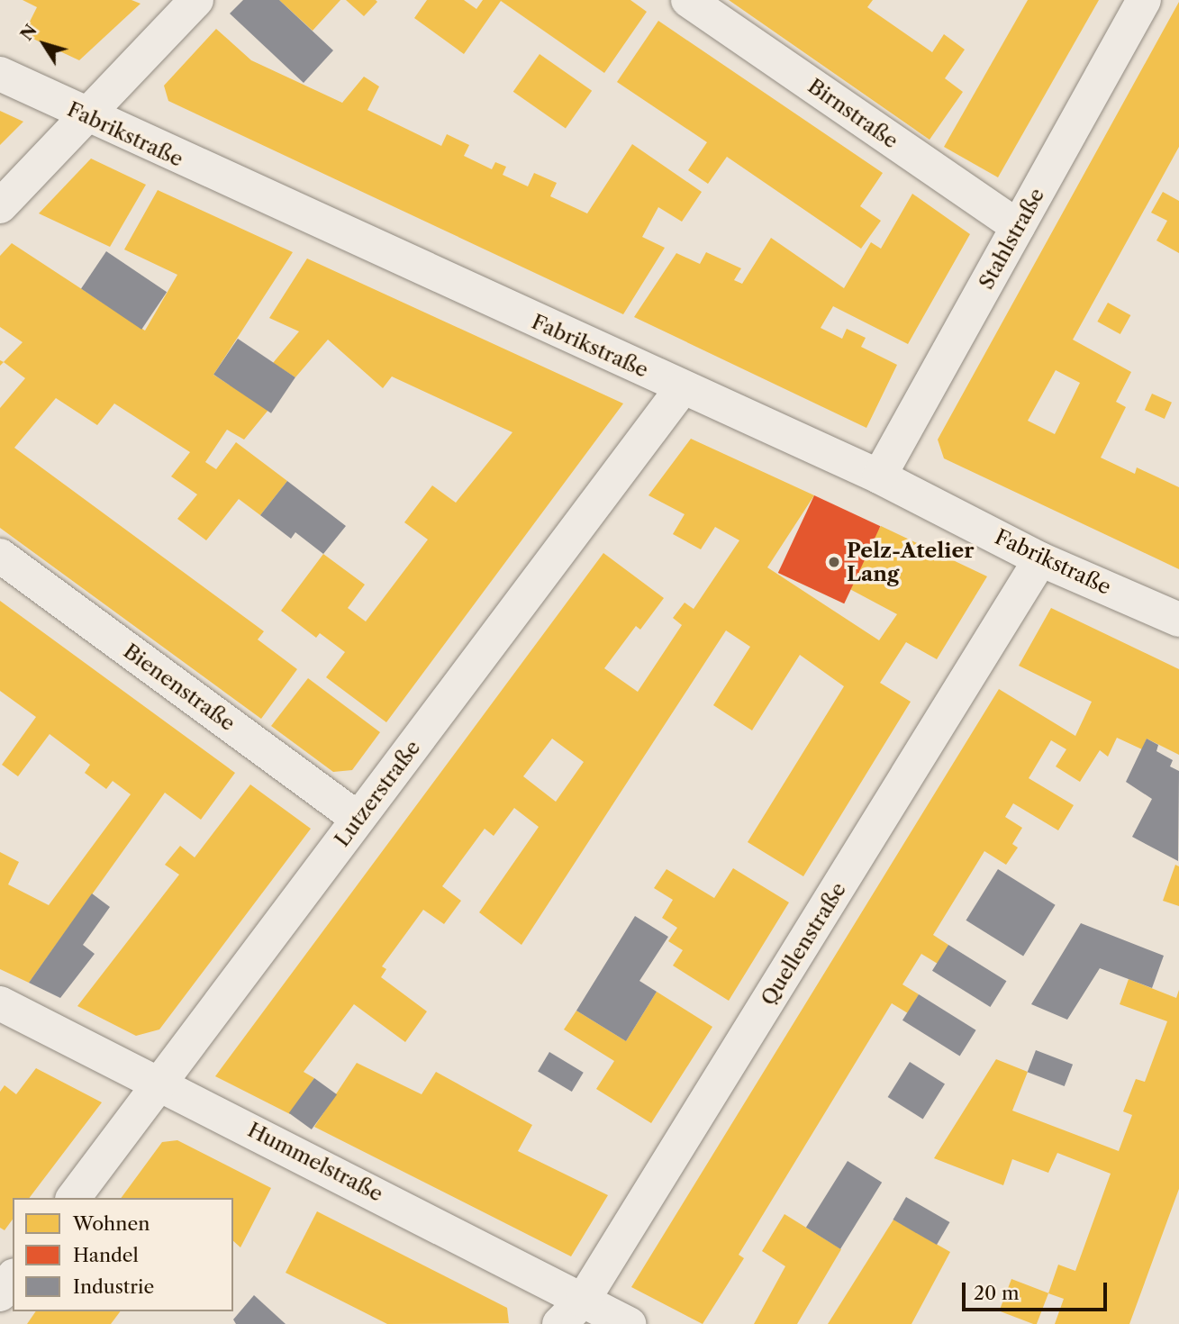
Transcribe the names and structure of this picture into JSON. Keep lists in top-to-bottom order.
{
  "streets": {
    "street": [
      "Birnstraße",
      "Fabrikstraße",
      "Stahlstraße",
      "Bienenstraße",
      "Lutzerstraße",
      "Quellenstraße",
      "Hummelstraße"
    ]
  },
  "crossings": [
    ["Birnstraße", "Stahlstraße"],
    ["Fabrikstraße", "Stahlstraße"],
    ["Fabrikstraße", "Lutzerstraße"],
    ["Fabrikstraße", "Quellenstraße"],
    ["Bienenstraße", "Lutzerstraße"],
    ["Lutzerstraße", "Hummelstraße"],
    ["Quellenstraße", "Hummelstraße"]
  ],
  "places": ["Pelz-Atelier Lang"],
  "legend": ["Wohnen", "Handel", "Industrie"],
  "scale_bar": "20 m",
  "north": "top left"
}
